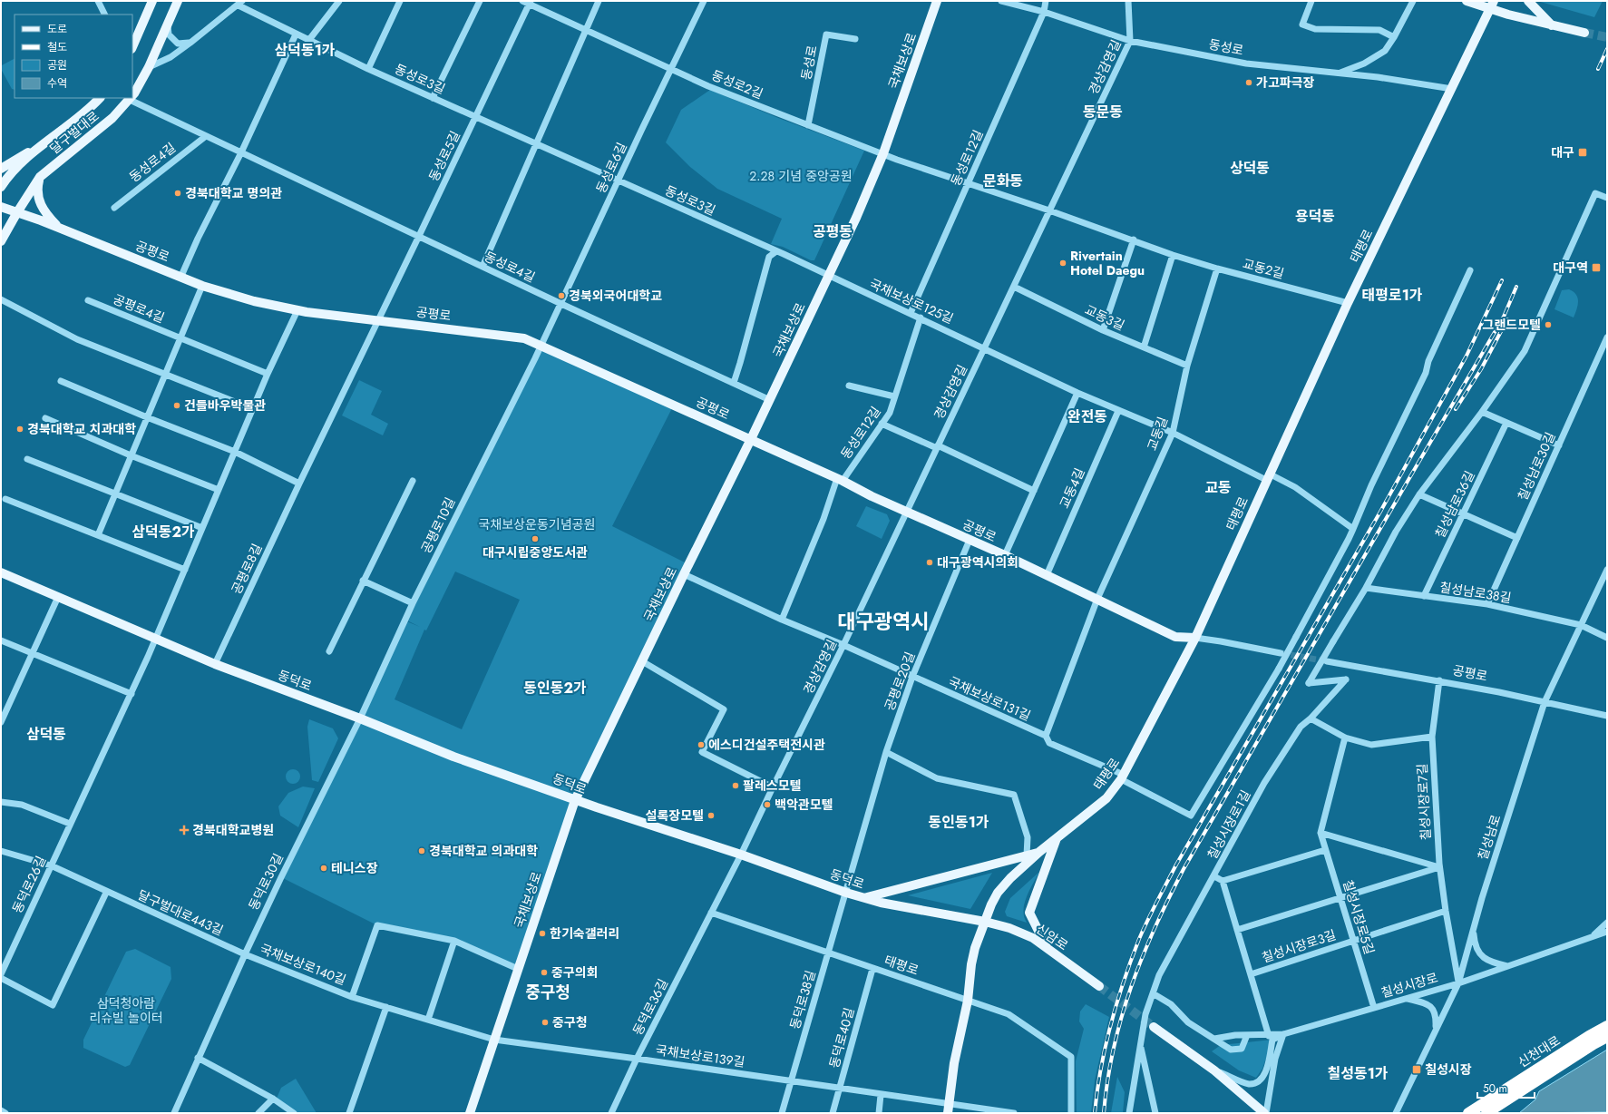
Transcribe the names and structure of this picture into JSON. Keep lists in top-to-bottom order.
{
  "streets": {
    "highway": ["신천대로"],
    "main road": [
      "국채보상로",
      "달구벌대로",
      "태평로",
      "공평로",
      "동덕로",
      "신암로"
    ],
    "street": [
      "동성로",
      "경상감영길",
      "동성로3길",
      "동성로2길",
      "동성로5길",
      "동성로12길",
      "동성로4길",
      "동성로6길",
      "교동2길",
      "국채보상로125길",
      "공평로4길",
      "교동3길",
      "교동길",
      "칠성남로30길",
      "교동4길",
      "칠성남로36길",
      "공평로10길",
      "공평로8길",
      "칠성남로38길",
      "공평로20길",
      "국채보상로131길",
      "칠성시장로7길",
      "칠성시장로1길",
      "칠성남로",
      "동덕로30길",
      "동덕로26길",
      "달구벌대로443길",
      "칠성시장로5길",
      "칠성시장로3길",
      "국채보상로140길",
      "칠성시장로",
      "동덕로38길",
      "동덕로36길",
      "동덕로40길",
      "국채보상로139길"
    ]
  },
  "crossings": [
    ["동성로", "경상감영길"],
    ["동성로", "동성로2길"],
    ["동성로", "동성로12길"],
    ["동성로", "태평로"],
    ["국채보상로", "동성로3길"],
    ["국채보상로", "동성로2길"],
    ["국채보상로", "동성로4길"],
    ["국채보상로", "공평로"],
    ["국채보상로", "국채보상로125길"],
    ["국채보상로", "동덕로"],
    ["국채보상로", "국채보상로131길"],
    ["국채보상로", "국채보상로140길"],
    ["국채보상로", "국채보상로139길"],
    ["경상감영길", "공평로"],
    ["경상감영길", "교동2길"],
    ["경상감영길", "국채보상로125길"],
    ["경상감영길", "교동3길"],
    ["경상감영길", "동덕로"],
    ["경상감영길", "국채보상로131길"],
    ["경상감영길", "동덕로36길"],
    ["동성로3길", "동성로5길"],
    ["동성로3길", "동성로6길"],
    ["동성로3길", "국채보상로125길"],
    ["동성로2길", "동성로5길"],
    ["동성로2길", "동성로12길"],
    ["동성로2길", "동성로6길"],
    ["동성로2길", "교동2길"],
    ["달구벌대로", "동성로4길"],
    ["달구벌대로", "공평로"],
    ["동성로5길", "동성로4길"],
    ["동성로5길", "공평로"],
    ["동성로5길", "공평로8길"],
    ["동성로12길", "공평로"],
    ["동성로12길", "교동2길"],
    ["동성로12길", "국채보상로125길"],
    ["동성로12길", "국채보상로131길"],
    ["동성로4길", "동성로6길"],
    ["동성로6길", "공평로"],
    ["동성로6길", "공평로10길"],
    ["태평로", "공평로"],
    ["태평로", "교동2길"],
    ["태평로", "동덕로"],
    ["태평로", "국채보상로131길"],
    ["태평로", "신암로"],
    ["태평로", "동덕로38길"],
    ["태평로", "동덕로40길"],
    ["태평로", "국채보상로139길"],
    ["공평로", "교동길"],
    ["공평로", "교동4길"],
    ["공평로", "공평로10길"],
    ["공평로", "공평로8길"],
    ["공평로", "공평로20길"],
    ["공평로", "칠성시장로7길"],
    ["공평로", "칠성남로"],
    ["교동2길", "교동길"],
    ["교동3길", "교동길"],
    ["칠성남로30길", "칠성남로38길"],
    ["칠성남로36길", "칠성남로38길"],
    ["공평로10길", "동덕로"],
    ["공평로10길", "동덕로30길"],
    ["공평로8길", "동덕로"],
    ["칠성남로38길", "칠성시장로1길"],
    ["칠성남로38길", "칠성남로"],
    ["동덕로", "공평로20길"],
    ["동덕로", "동덕로30길"],
    ["동덕로", "동덕로26길"],
    ["동덕로", "신암로"],
    ["동덕로", "동덕로38길"],
    ["동덕로", "동덕로36길"],
    ["공평로20길", "국채보상로131길"],
    ["공평로20길", "동덕로38길"],
    ["칠성시장로7길", "칠성남로"],
    ["칠성시장로7길", "칠성시장로"],
    ["칠성남로", "칠성시장로"],
    ["동덕로30길", "달구벌대로443길"],
    ["동덕로30길", "국채보상로140길"],
    ["동덕로26길", "달구벌대로443길"],
    ["달구벌대로443길", "국채보상로140길"],
    ["칠성시장로5길", "칠성시장로3길"],
    ["칠성시장로5길", "칠성시장로"],
    ["칠성시장로3길", "칠성시장로"],
    ["국채보상로140길", "국채보상로139길"],
    ["동덕로38길", "국채보상로139길"],
    ["동덕로36길", "국채보상로139길"],
    ["동덕로40길", "국채보상로139길"]
  ],
  "districts": [
    "삼덕동1가",
    "동문동",
    "상덕동",
    "문화동",
    "용덕동",
    "공평동",
    "태평로1가",
    "완전동",
    "교동",
    "삼덕동2가",
    "대구광역시",
    "동인동2가",
    "삼덕동",
    "동인동1가",
    "중구청",
    "칠성동1가"
  ],
  "parks": ["2.28 기념 중앙공원", "국채보상운동기념공원", "삼덕청아람 리슈빌 놀이터"],
  "places": {
    "other": [
      "가고파극장",
      "경북대학교 명의관",
      "Rivertain Hotel Daegu",
      "경북외국어대학교",
      "그랜드모텔",
      "건들바우박물관",
      "경북대학교 치과대학",
      "대구시립중앙도서관",
      "대구광역시의회",
      "에스디건설주택전시관",
      "팔레스모텔",
      "백악관모텔",
      "설록장모텔",
      "경북대학교 의과대학",
      "테니스장",
      "한기숙갤러리",
      "중구의회",
      "중구청"
    ],
    "transit": ["대구", "대구역", "칠성시장"],
    "health": ["경북대학교병원"]
  },
  "legend": [
    "도로",
    "철도",
    "공원",
    "수역"
  ],
  "scale_bar": "50 m"
}
